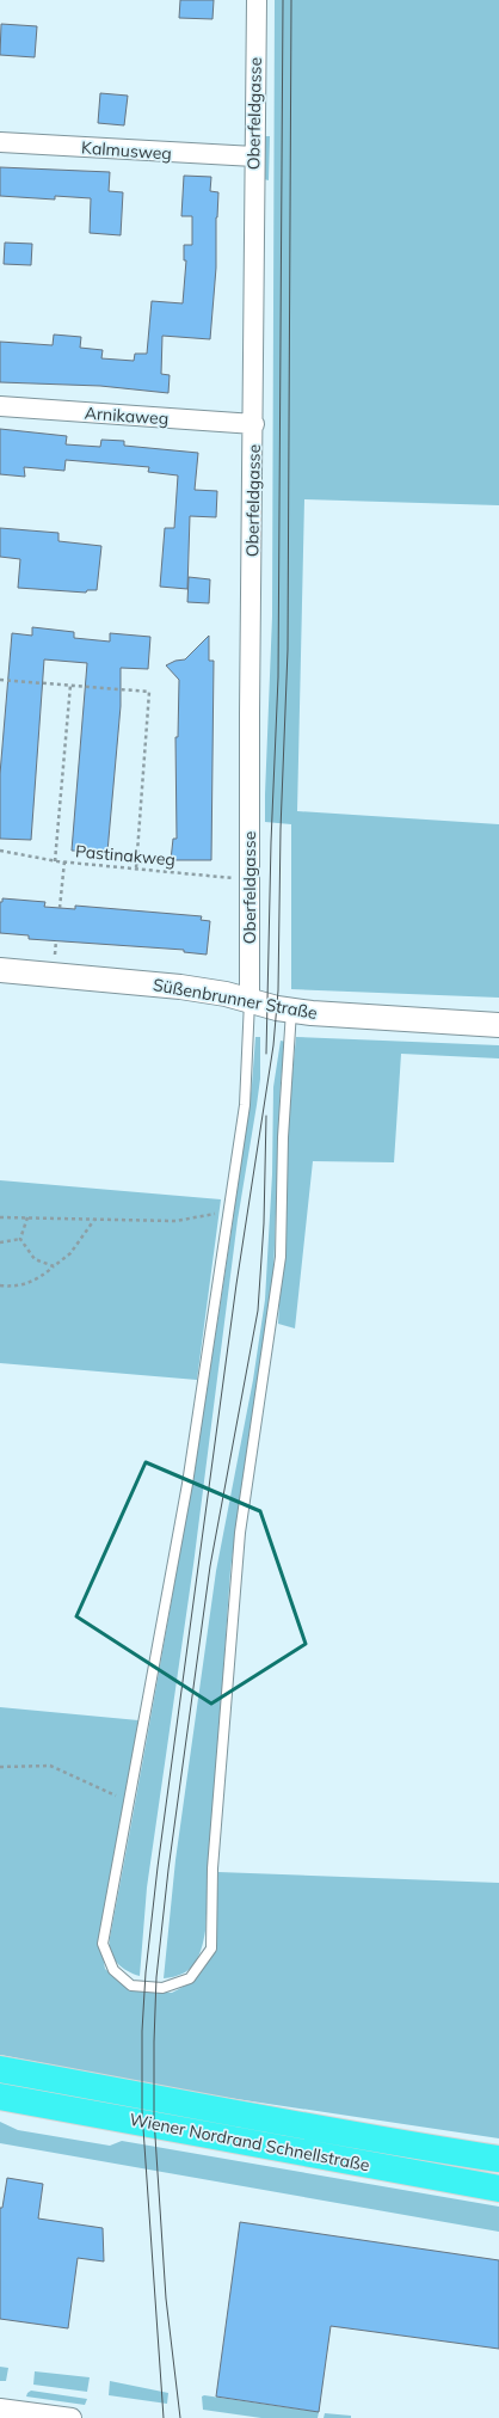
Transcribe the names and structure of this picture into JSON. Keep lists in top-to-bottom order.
{
  "streets": {
    "highway": ["Wiener Nordrand Schnellstraße"],
    "street": [
      "Oberfeldgasse",
      "Kalmusweg",
      "Arnikaweg",
      "Süßenbrunner Straße"
    ],
    "path": ["Pastinakweg"]
  },
  "crossings": [
    ["Oberfeldgasse", "Kalmusweg"],
    ["Oberfeldgasse", "Arnikaweg"],
    ["Oberfeldgasse", "Pastinakweg"],
    ["Oberfeldgasse", "Süßenbrunner Straße"]
  ]
}
